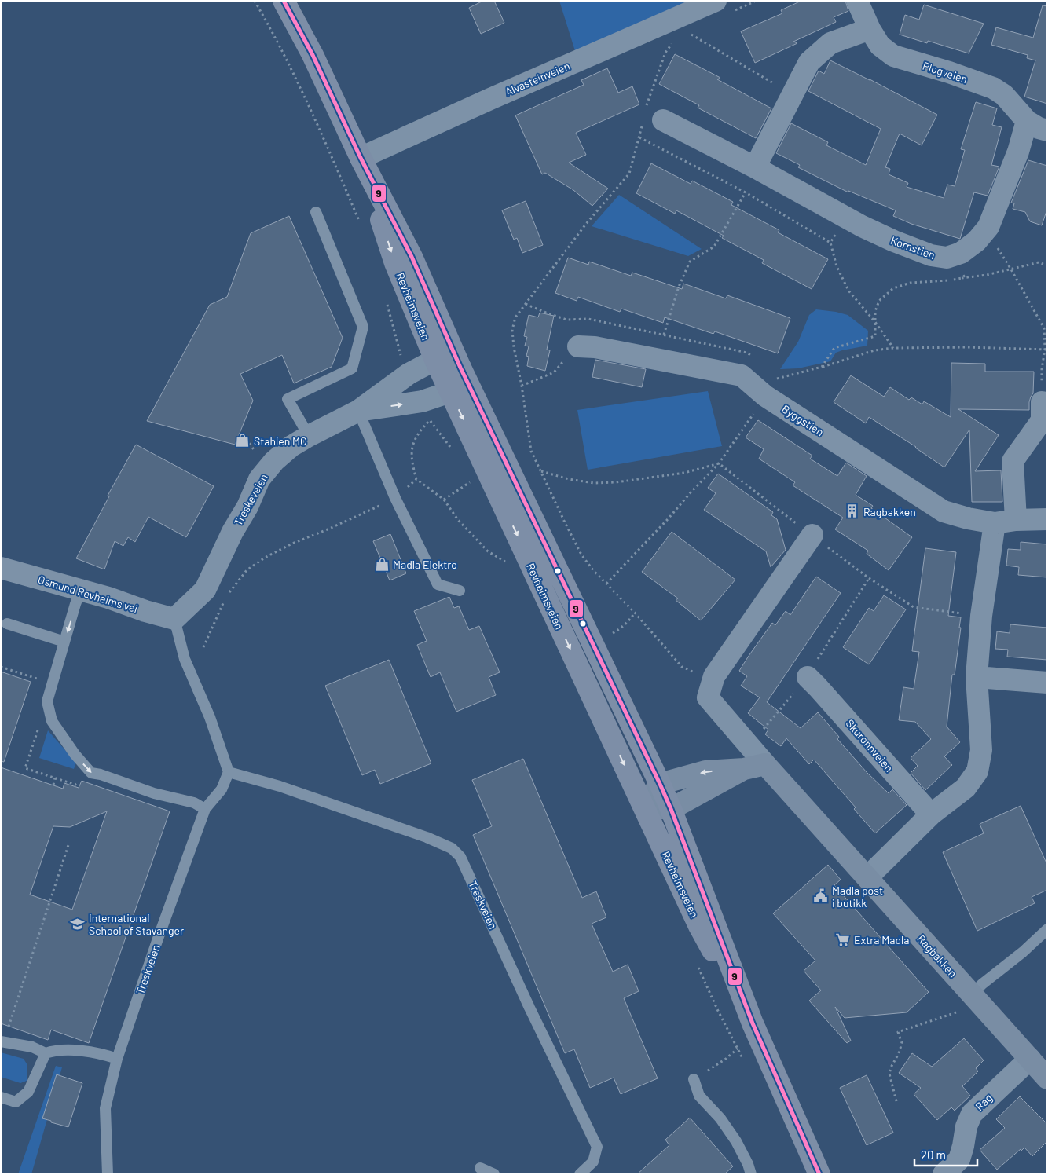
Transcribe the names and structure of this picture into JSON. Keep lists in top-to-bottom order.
{
  "streets": {
    "main road": ["Revheimsveien"],
    "street": [
      "Plogveien",
      "Alvasteinveien",
      "Kornstien",
      "Byggstien",
      "Treskeveien",
      "Osmund Revheims vei",
      "Skuronnveien",
      "Ragbakken",
      "Rag"
    ],
    "lane": ["Treskveien"]
  },
  "crossings": [
    ["Plogveien", "Kornstien"],
    ["Alvasteinveien", "Revheimsveien"],
    ["Revheimsveien", "Treskeveien"],
    ["Treskeveien", "Osmund Revheims vei"],
    ["Ragbakken", "Rag"]
  ],
  "places": {
    "shop": ["Stahlen MC", "Madla Elektro"],
    "building": ["Ragbakken"],
    "public building": ["Madla post i butikk"],
    "school or university": ["International School of Stavanger"],
    "supermarket": ["Extra Madla"]
  },
  "lines": ["transit line 9"],
  "scale_bar": "20 m"
}
